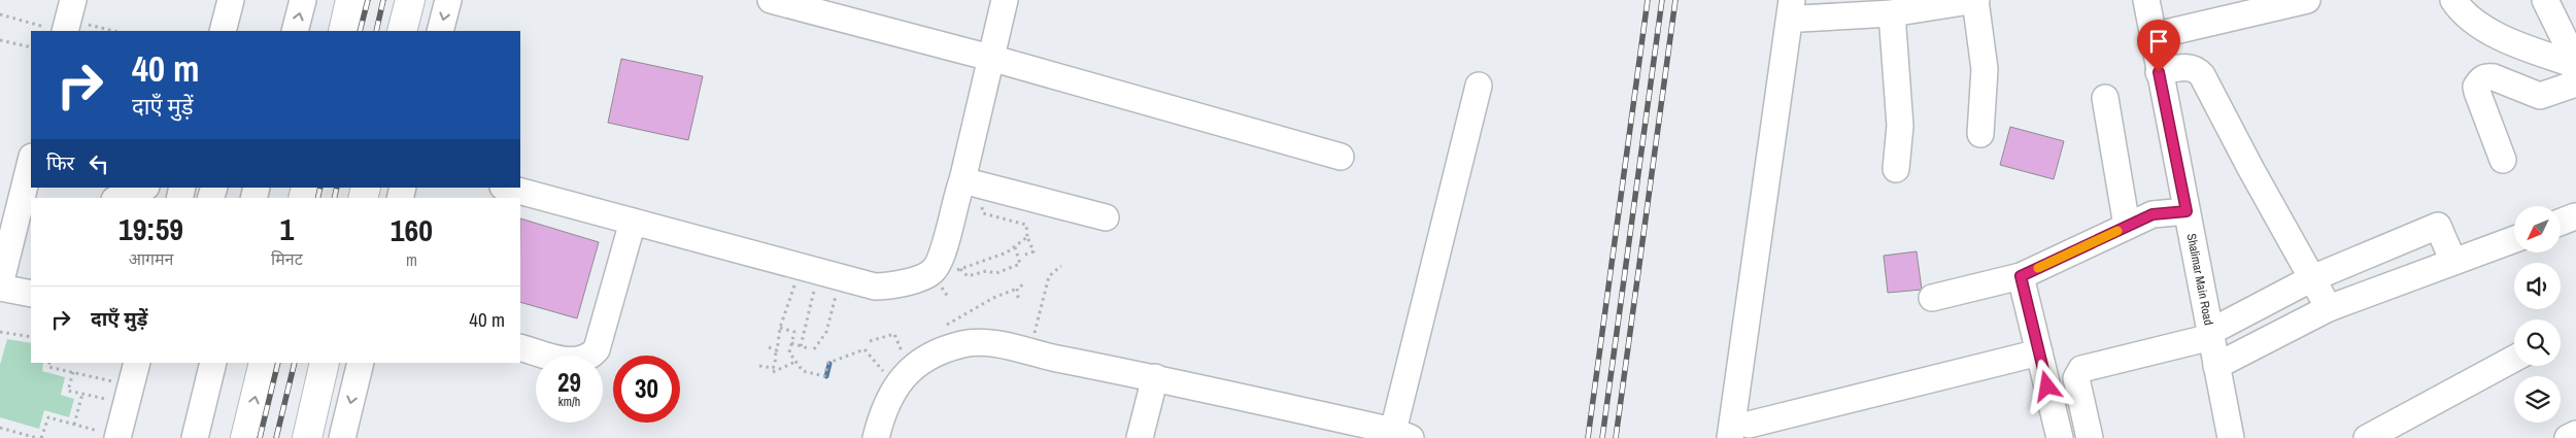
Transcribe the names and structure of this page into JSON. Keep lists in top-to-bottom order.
{
  "streets": {
    "street": ["Shalimar Main Road"]
  },
  "north": "bottom left",
  "page": {
    "turn": ["40 m", "दाएँ मुड़ें"],
    "then": "फिर",
    "eta": [
      "19:59",
      "आगमन",
      "1",
      "मिनट",
      "160",
      "m"
    ],
    "list": [
      {
        "name": "दाएँ मुड़ें",
        "value": "40 m"
      }
    ],
    "speed": "29 km/h",
    "limit": "30"
  }
}
